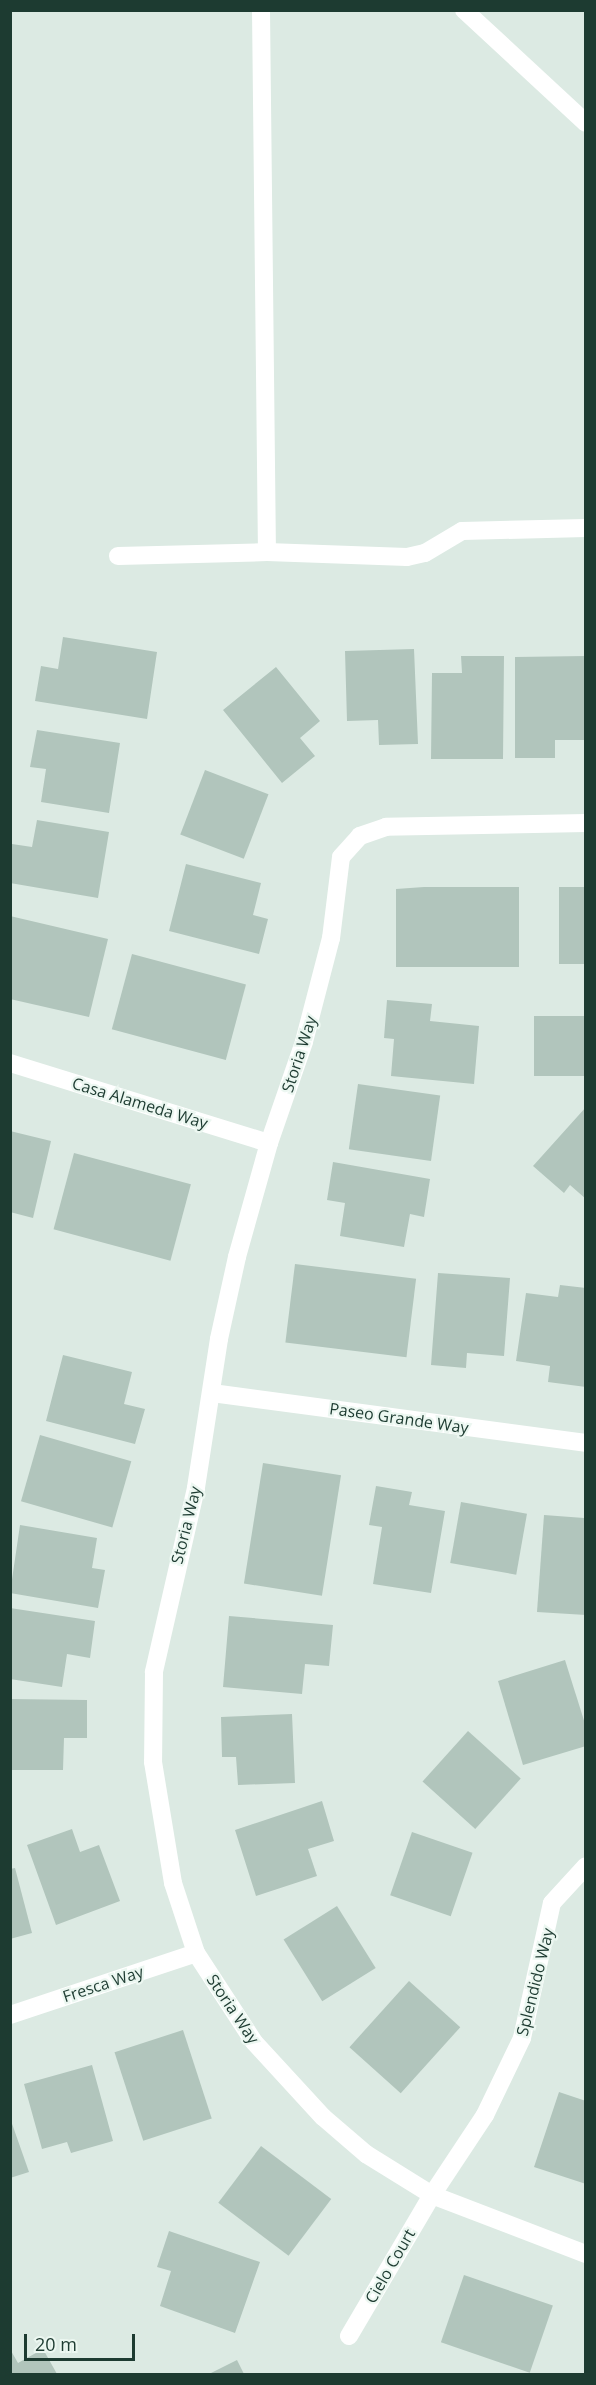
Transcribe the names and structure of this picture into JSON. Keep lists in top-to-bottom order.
{
  "streets": {
    "street": [
      "Storia Way",
      "Casa Alameda Way",
      "Paseo Grande Way",
      "Splendido Way",
      "Fresca Way",
      "Cielo Court"
    ]
  },
  "crossings": [
    ["Storia Way", "Casa Alameda Way"],
    ["Storia Way", "Paseo Grande Way"],
    ["Storia Way", "Splendido Way"],
    ["Storia Way", "Fresca Way"],
    ["Storia Way", "Cielo Court"],
    ["Splendido Way", "Cielo Court"]
  ],
  "scale_bar": "20 m"
}
